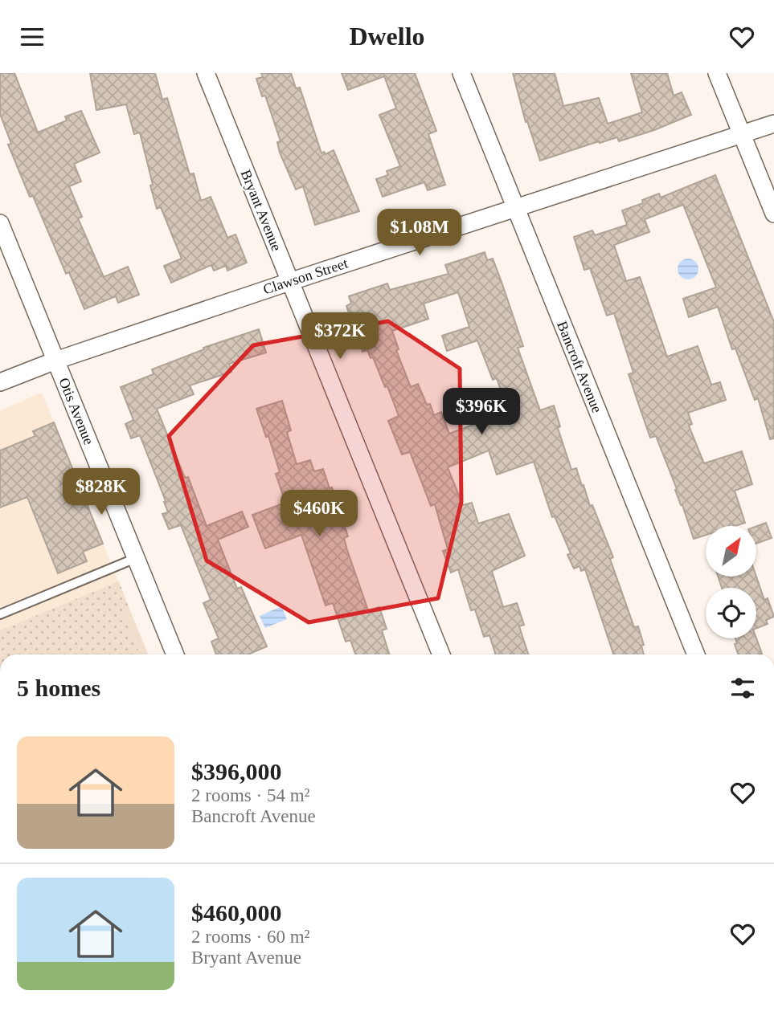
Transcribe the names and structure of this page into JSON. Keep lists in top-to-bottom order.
{
  "streets": {
    "street": [
      "Bryant Avenue",
      "Clawson Street",
      "Bancroft Avenue",
      "Otis Avenue"
    ]
  },
  "crossings": [
    ["Bryant Avenue", "Clawson Street"],
    ["Clawson Street", "Bancroft Avenue"],
    ["Clawson Street", "Otis Avenue"]
  ],
  "north": "top right",
  "page": {
    "header": "Dwello",
    "price": [
      "$1.08M",
      "$372K",
      "$396K",
      "$828K",
      "$460K"
    ],
    "heading": "5 homes",
    "list": [
      {
        "name": "$396,000",
        "note": "2 rooms · 54 m² · Bancroft Avenue"
      },
      {
        "name": "$460,000",
        "note": "2 rooms · 60 m² · Bryant Avenue"
      }
    ]
  }
}
